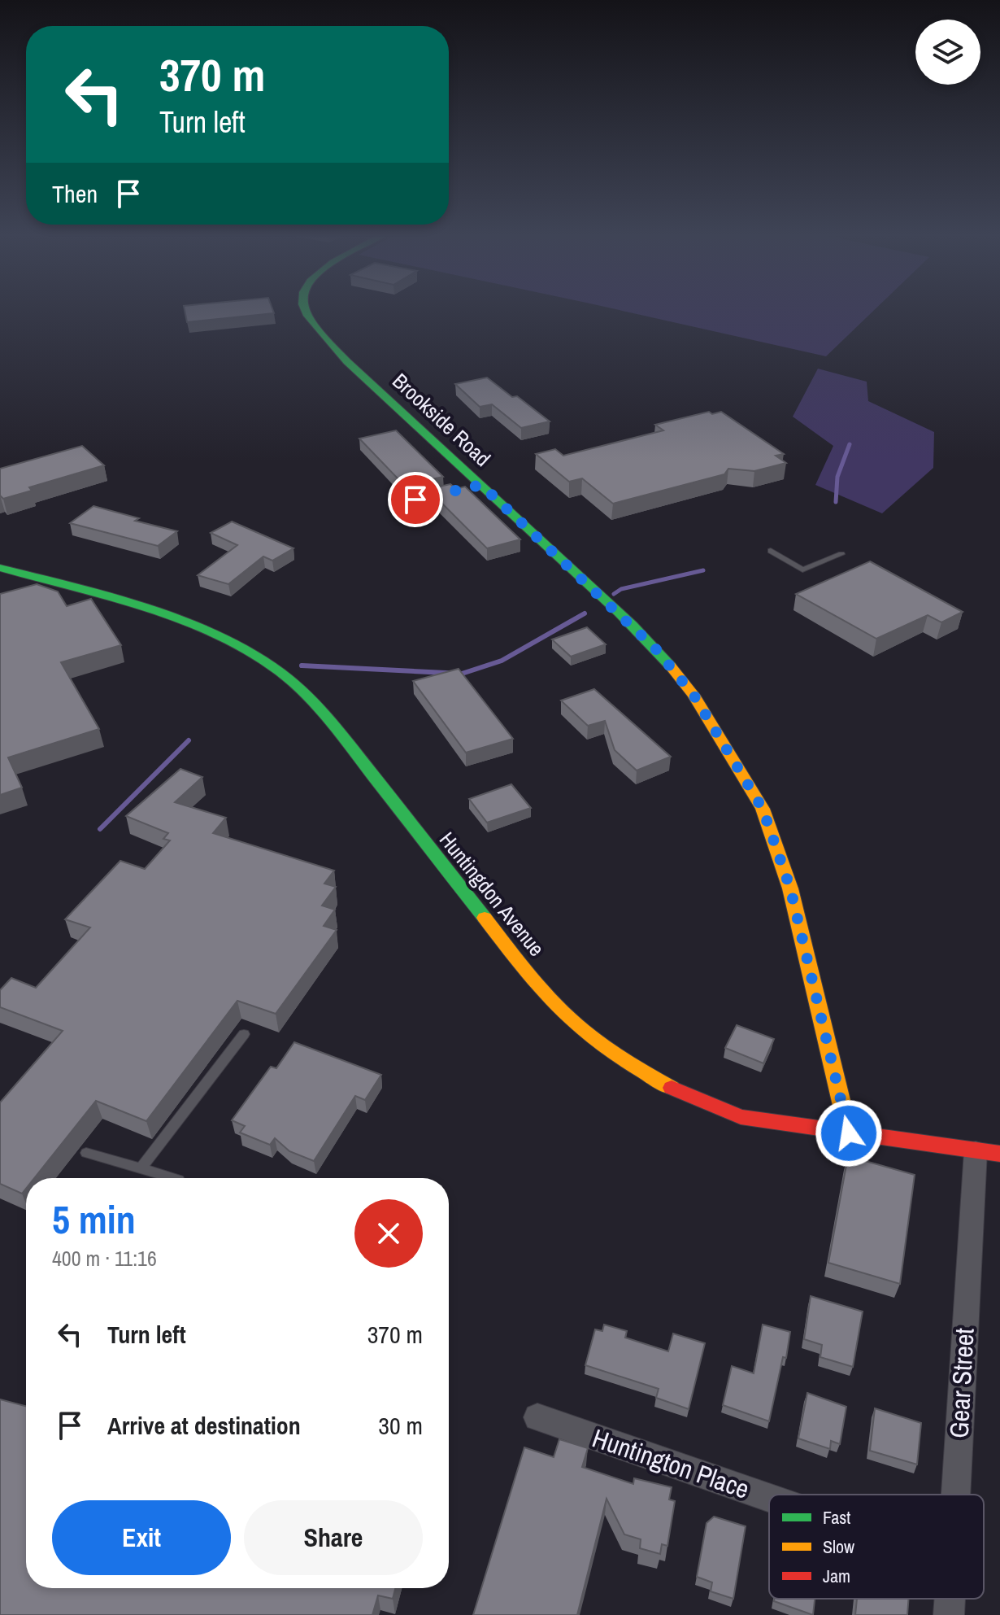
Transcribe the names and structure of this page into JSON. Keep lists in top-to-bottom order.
{
  "streets": {
    "street": [
      "Brookside Road",
      "Huntingdon Avenue",
      "Gear Street",
      "Huntington Place"
    ]
  },
  "crossings": [
    ["Brookside Road", "Huntingdon Avenue"],
    ["Huntingdon Avenue", "Gear Street"]
  ],
  "legend": ["Fast", "Slow", "Jam"],
  "page": {
    "turn": ["370 m", "Turn left"],
    "then": "Then",
    "heading": ["5 min", "400 m · 11:16"],
    "list": [
      {
        "name": "Turn left",
        "value": "370 m"
      },
      {
        "name": "Arrive at destination",
        "value": "30 m"
      }
    ],
    "buttons": ["Exit", "Share"]
  }
}
